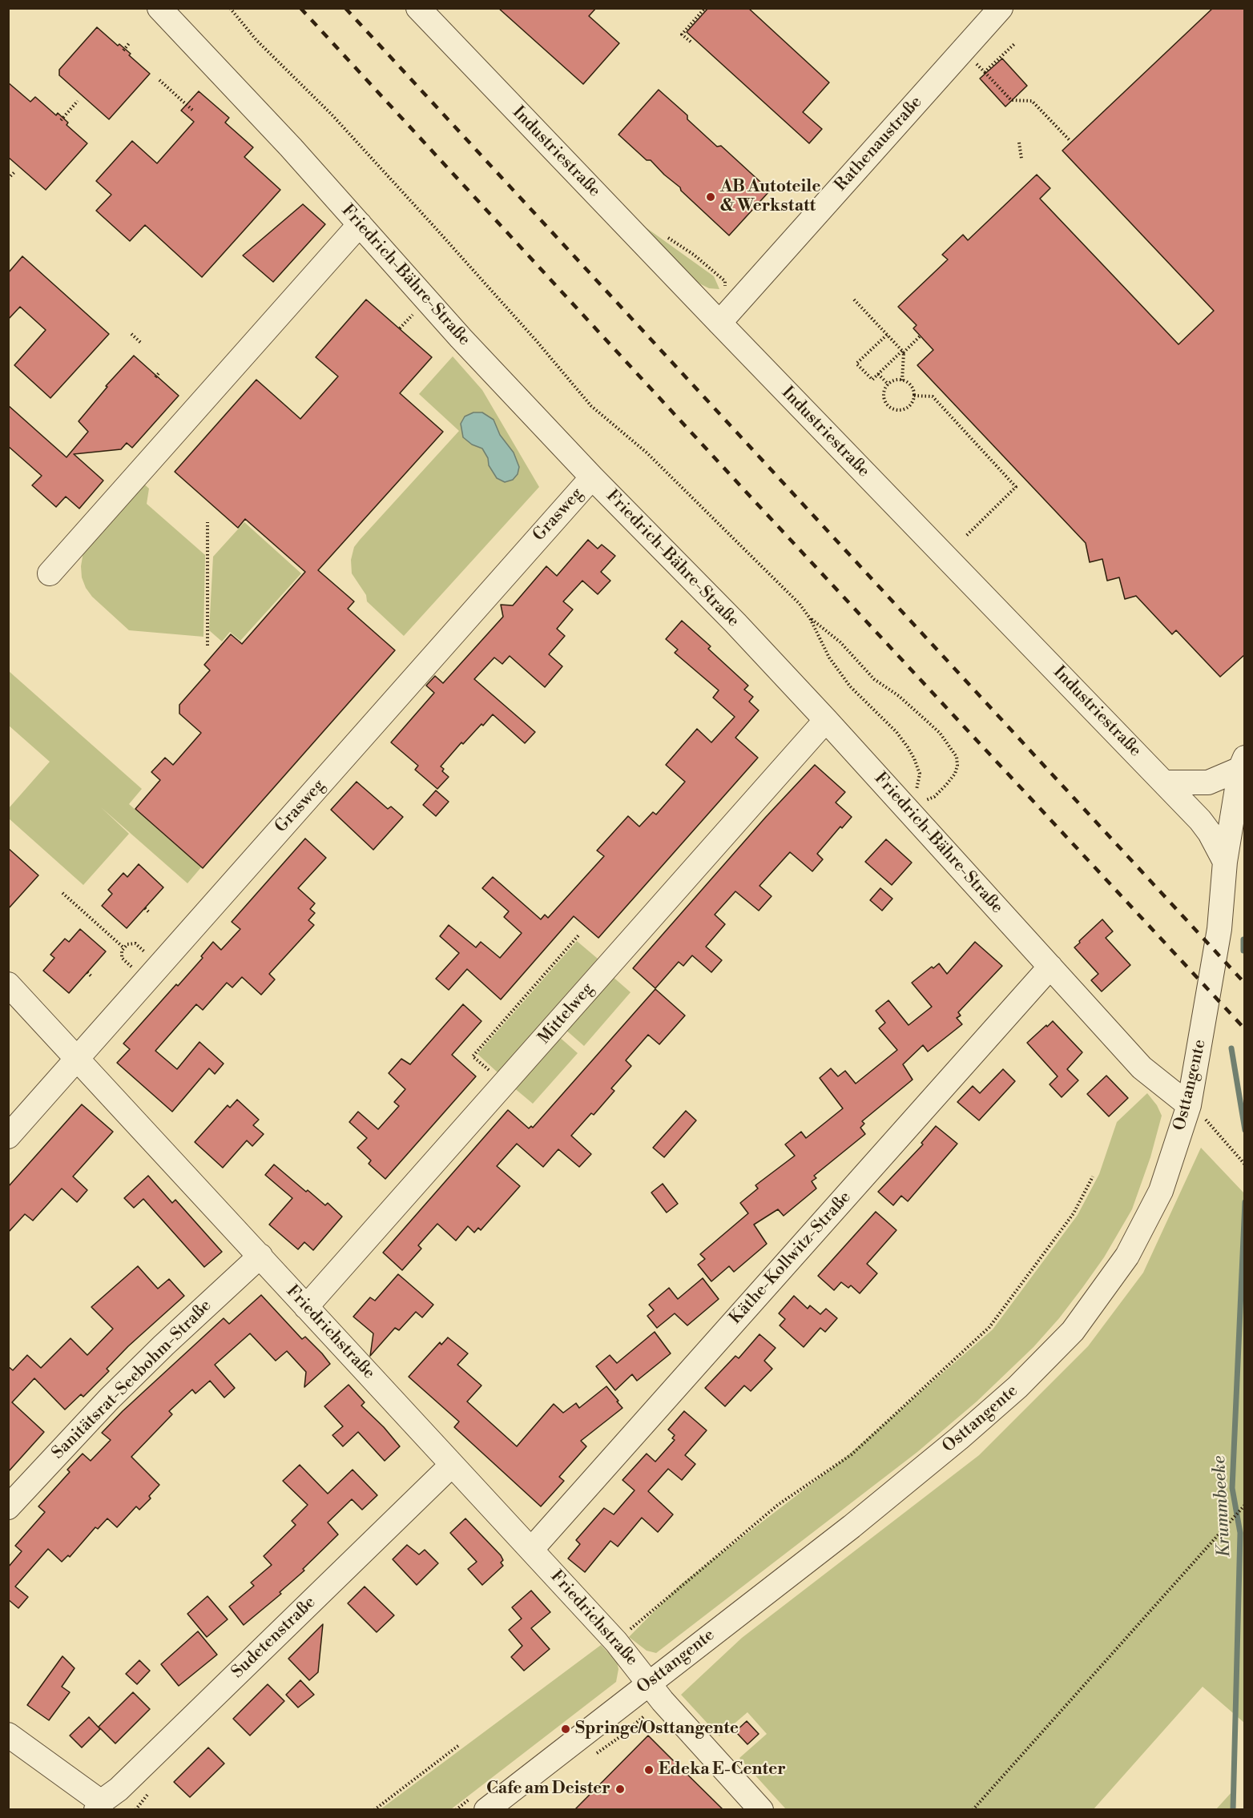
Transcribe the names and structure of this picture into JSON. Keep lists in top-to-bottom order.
{
  "streets": {
    "street": [
      "Rathenaustraße",
      "Industriestraße",
      "Friedrich-Bähre-Straße",
      "Grasweg",
      "Mittelweg",
      "Osttangente",
      "Käthe-Kollwitz-Straße",
      "Friedrichstraße",
      "Sanitätsrat-Seebohm-Straße",
      "Sudetenstraße"
    ]
  },
  "crossings": [
    ["Rathenaustraße", "Industriestraße"],
    ["Industriestraße", "Osttangente"],
    ["Friedrich-Bähre-Straße", "Grasweg"],
    ["Friedrich-Bähre-Straße", "Mittelweg"],
    ["Friedrich-Bähre-Straße", "Osttangente"],
    ["Friedrich-Bähre-Straße", "Käthe-Kollwitz-Straße"],
    ["Grasweg", "Friedrichstraße"],
    ["Mittelweg", "Friedrichstraße"],
    ["Osttangente", "Friedrichstraße"],
    ["Käthe-Kollwitz-Straße", "Friedrichstraße"],
    ["Friedrichstraße", "Sanitätsrat-Seebohm-Straße"],
    ["Friedrichstraße", "Sudetenstraße"]
  ],
  "water": ["Krummbeeke"],
  "places": [
    "AB Autoteile & Werkstatt",
    "Springe/Osttangente",
    "Edeka E-Center",
    "Cafe am Deister"
  ]
}
